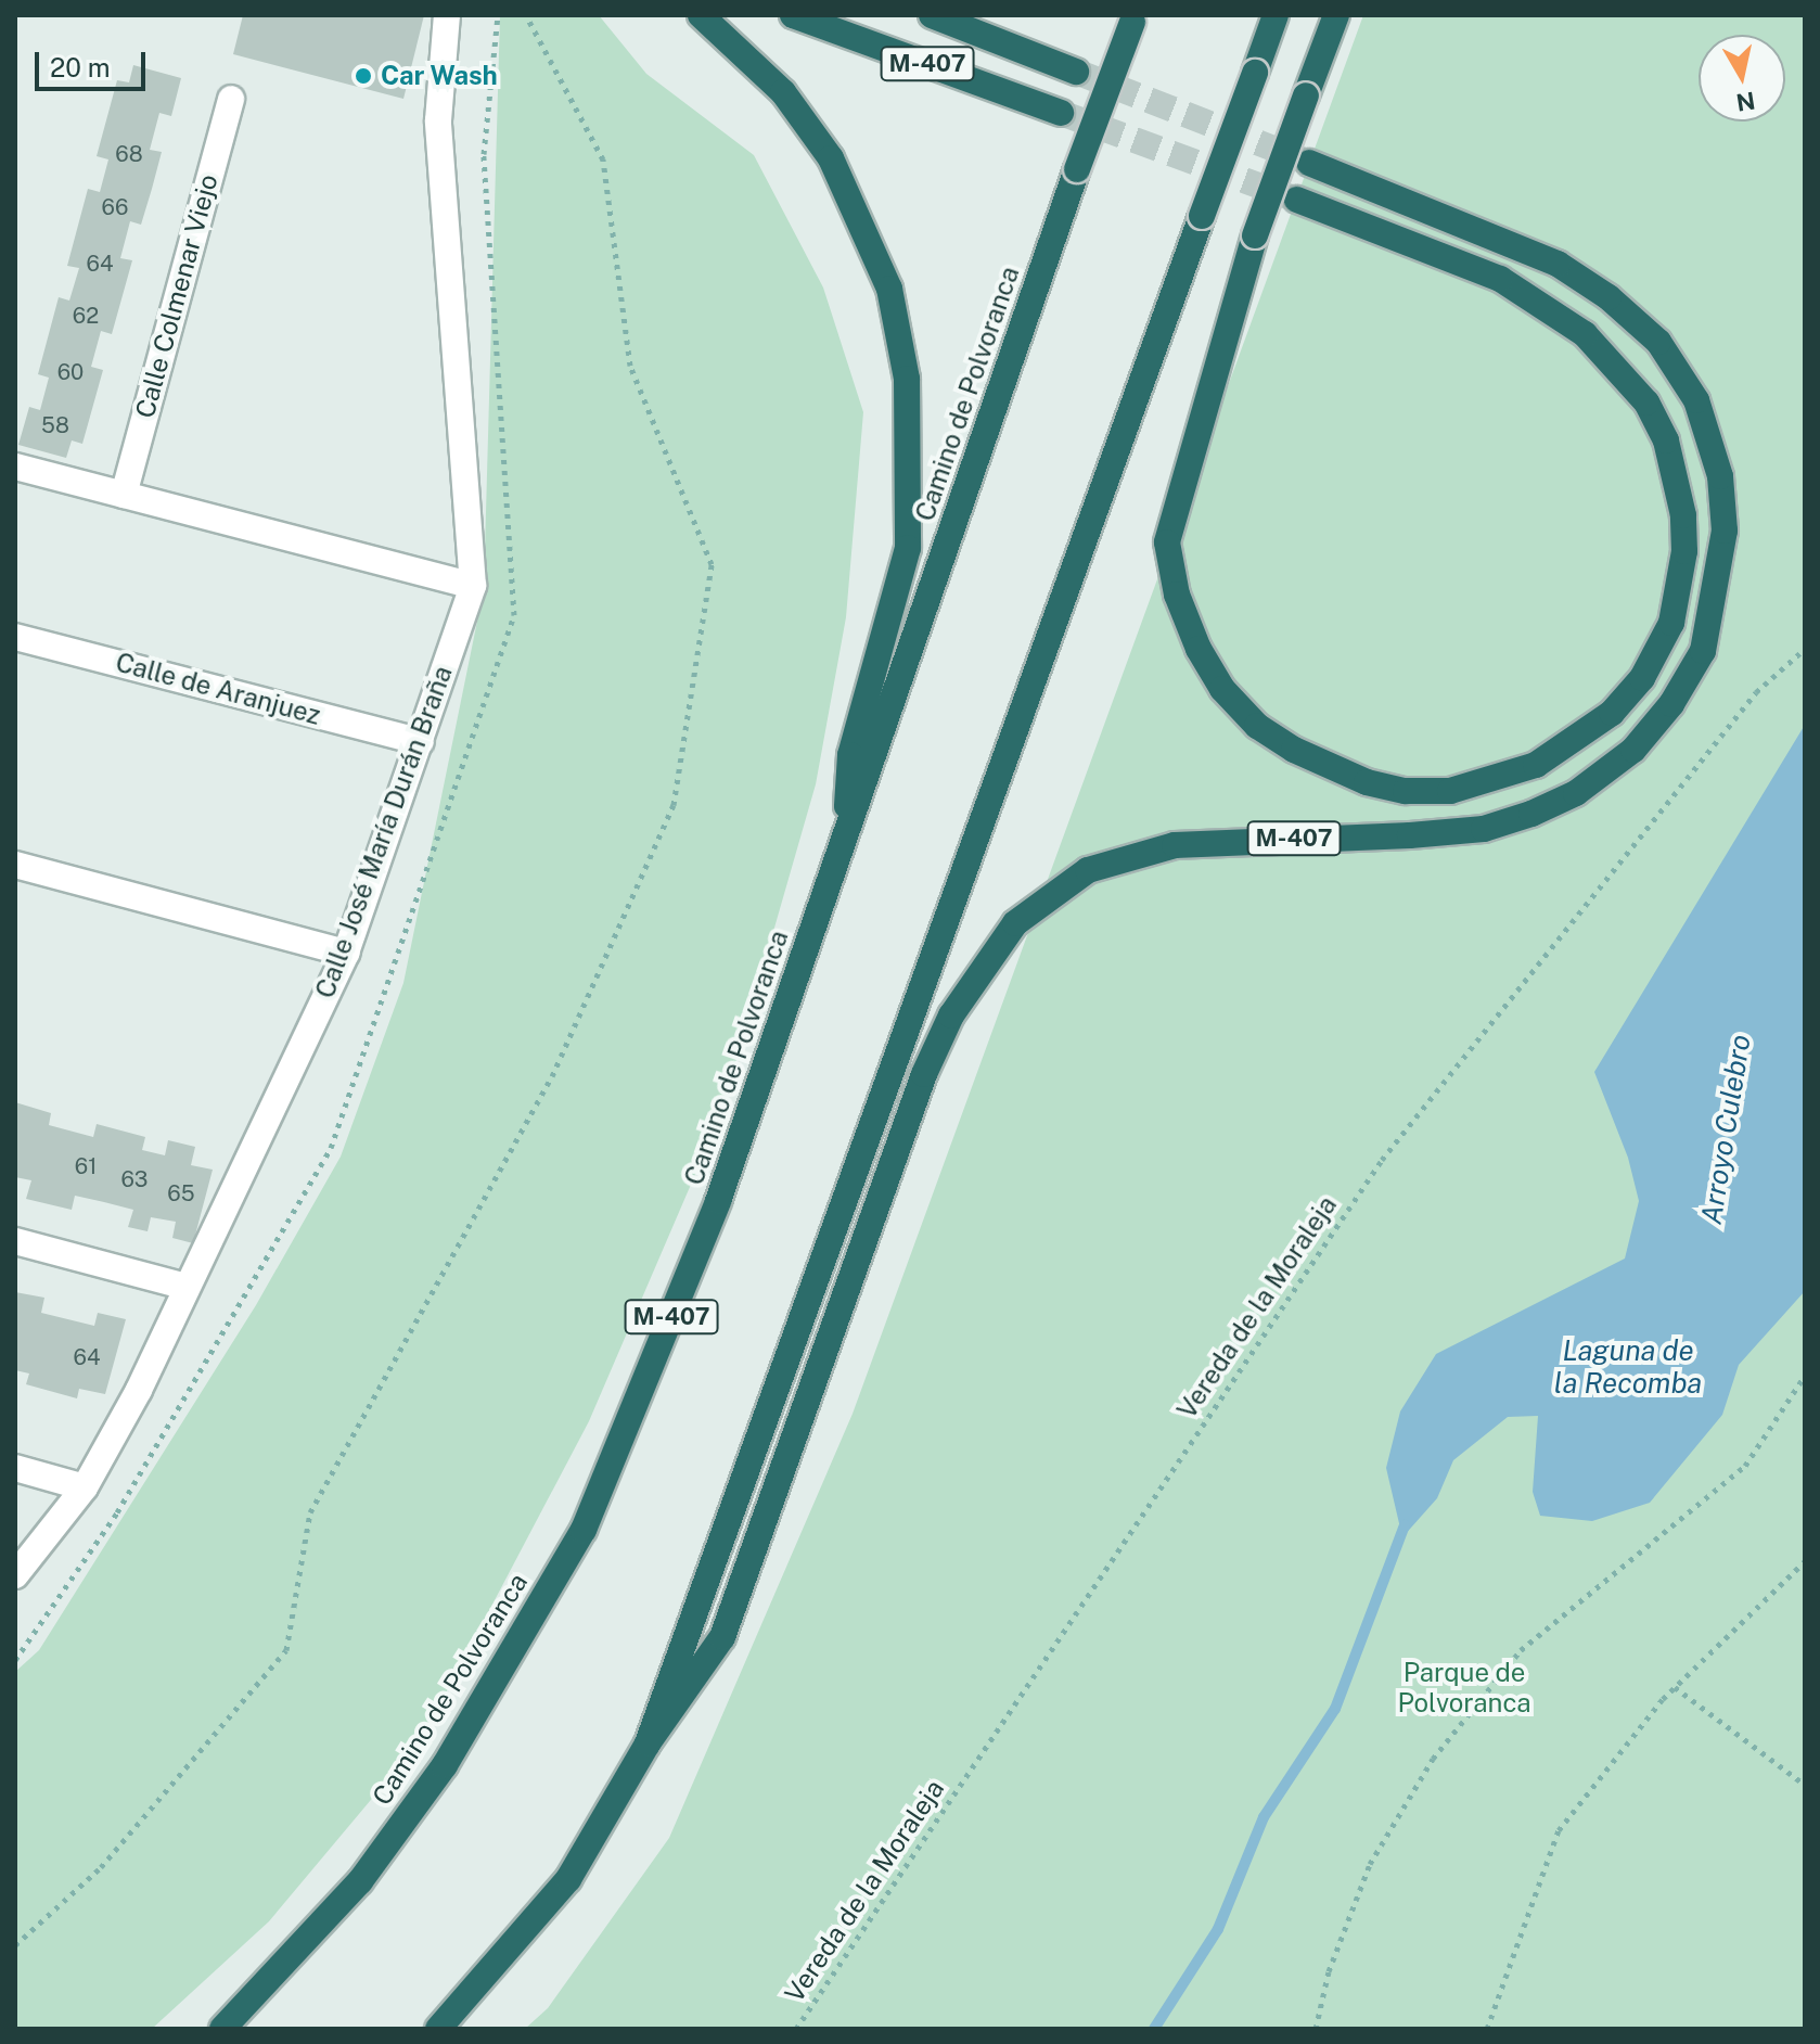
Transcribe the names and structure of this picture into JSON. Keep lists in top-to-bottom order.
{
  "streets": {
    "highway": ["M-407", "Camino de Polvoranca"],
    "street": ["Calle Colmenar Viejo", "Calle de Aranjuez", "Calle José María Durán Braña"],
    "path": ["Vereda de la Moraleja"]
  },
  "crossings": [
    ["M-407", "Camino de Polvoranca"],
    ["Calle de Aranjuez", "Calle José María Durán Braña"]
  ],
  "water": ["Arroyo Culebro", "Laguna de la Recomba"],
  "parks": ["Parque de Polvoranca"],
  "places": ["Car Wash"],
  "house_numbers": [
    "68",
    "66",
    "64",
    "62",
    "60",
    "58",
    "61",
    "63",
    "65",
    "64"
  ],
  "scale_bar": "20 m",
  "north": "bottom"
}
